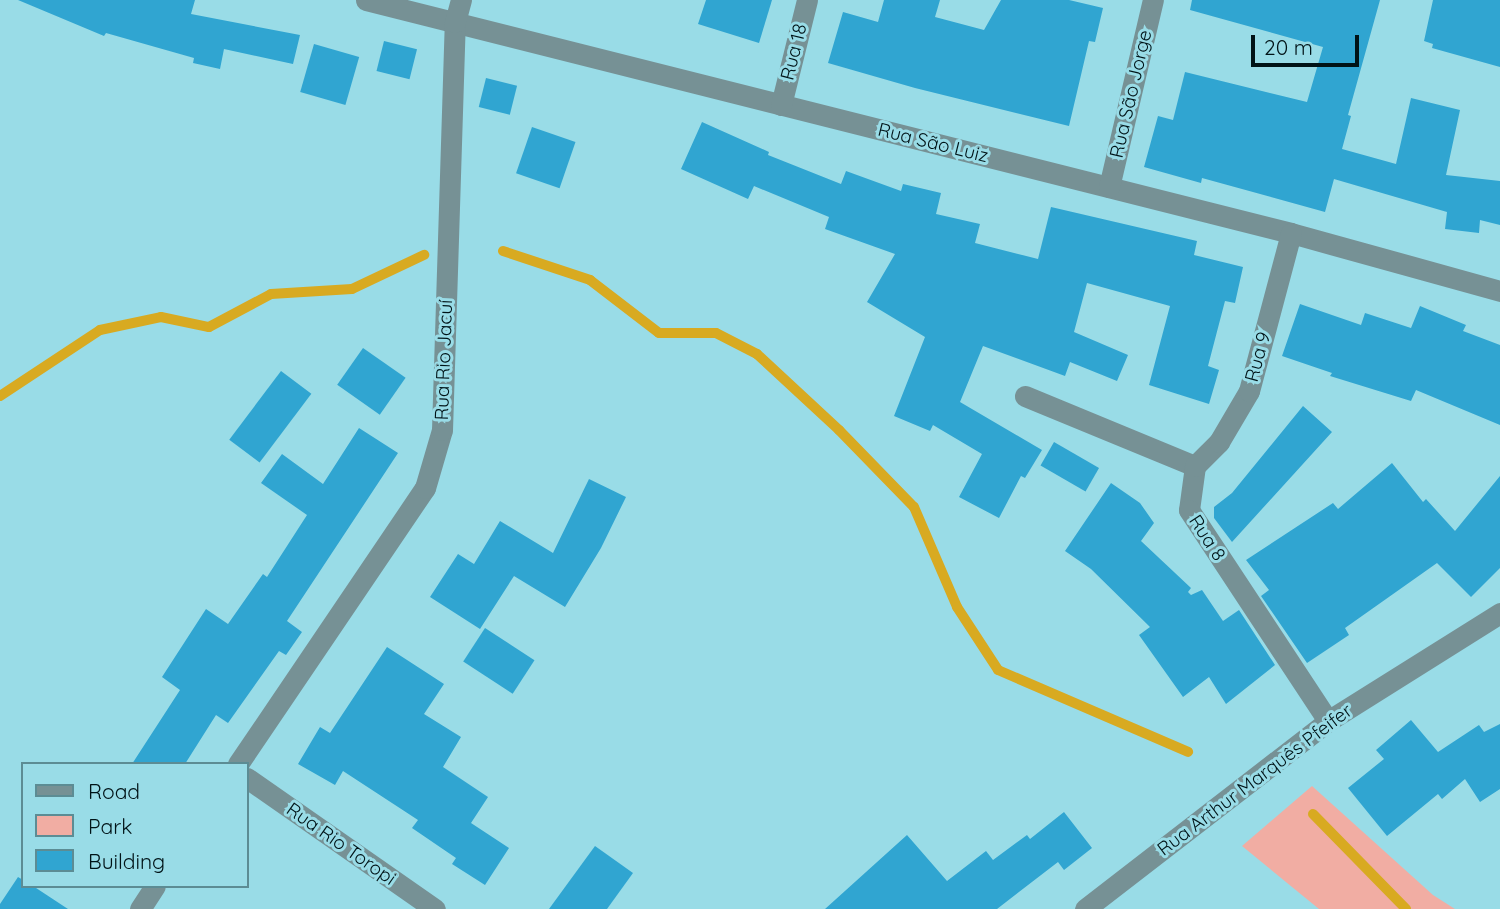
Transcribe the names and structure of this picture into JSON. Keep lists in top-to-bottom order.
{
  "streets": {
    "street": [
      "Rua 18",
      "Rua São Jorge",
      "Rua São Luiz",
      "Rua 9",
      "Rua Rio Jacuí",
      "Rua 8",
      "Rua Arthur Marquês Pfeifer",
      "Rua Rio Toropi"
    ]
  },
  "crossings": [
    ["Rua 18", "Rua São Luiz"],
    ["Rua São Jorge", "Rua São Luiz"],
    ["Rua São Luiz", "Rua 9"],
    ["Rua São Luiz", "Rua Rio Jacuí"],
    ["Rua 9", "Rua 8"],
    ["Rua 8", "Rua Arthur Marquês Pfeifer"]
  ],
  "legend": ["Road", "Park", "Building"],
  "scale_bar": "20 m"
}
